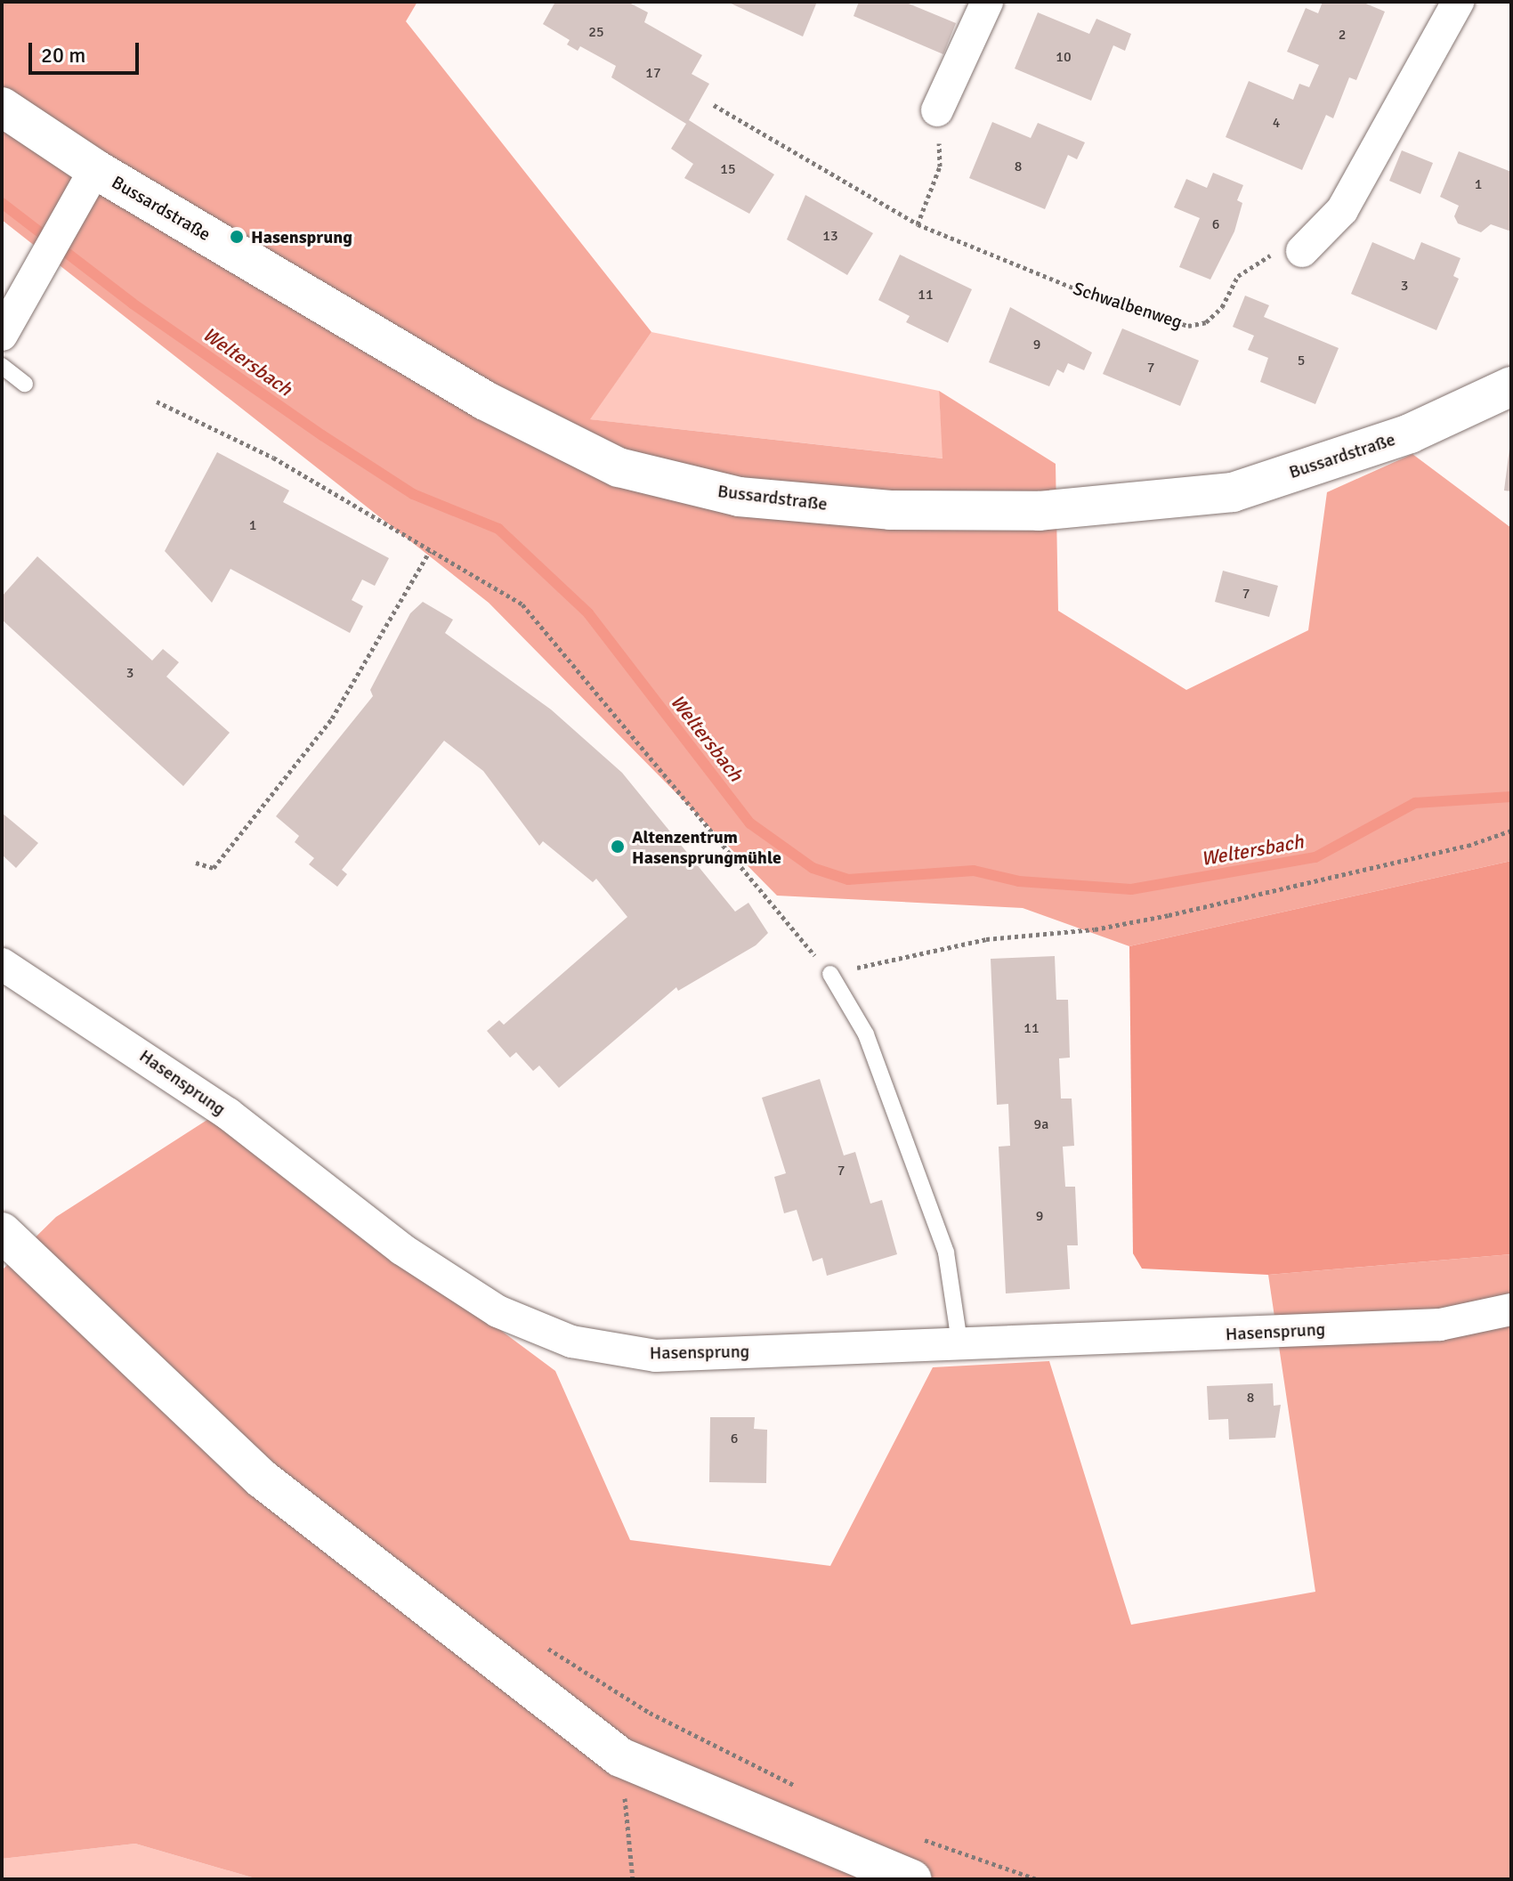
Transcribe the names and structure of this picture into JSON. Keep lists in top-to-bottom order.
{
  "streets": {
    "street": ["Bussardstraße", "Hasensprung"],
    "path": ["Schwalbenweg"]
  },
  "water": ["Weltersbach"],
  "places": ["Hasensprung", "Altenzentrum Hasensprungmühle"],
  "house_numbers": [
    "25",
    "2",
    "10",
    "17",
    "4",
    "8",
    "15",
    "1",
    "6",
    "13",
    "3",
    "11",
    "9",
    "5",
    "7",
    "1",
    "7",
    "3",
    "11",
    "9a",
    "7",
    "9",
    "8",
    "6"
  ],
  "scale_bar": "20 m"
}
